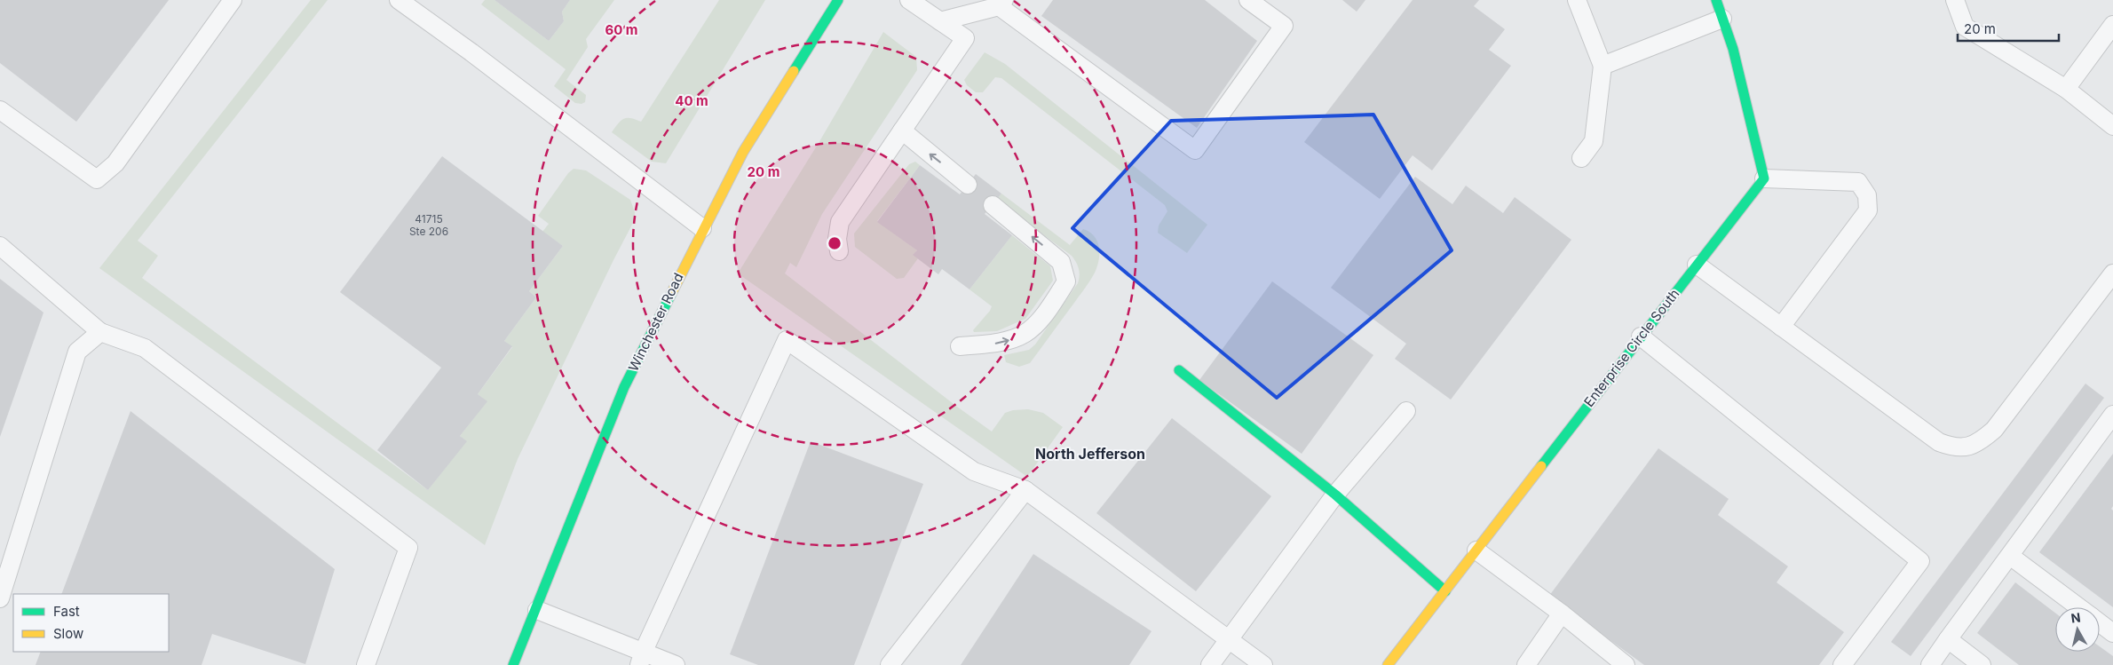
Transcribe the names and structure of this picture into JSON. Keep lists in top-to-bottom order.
{
  "streets": {
    "street": ["Winchester Road", "Enterprise Circle South"]
  },
  "districts": ["North Jefferson"],
  "house_numbers": ["41715 Ste 206"],
  "legend": ["Fast", "Slow"],
  "scale_bar": "20 m",
  "north": "top",
  "rings": ["60 m", "40 m", "20 m"]
}
